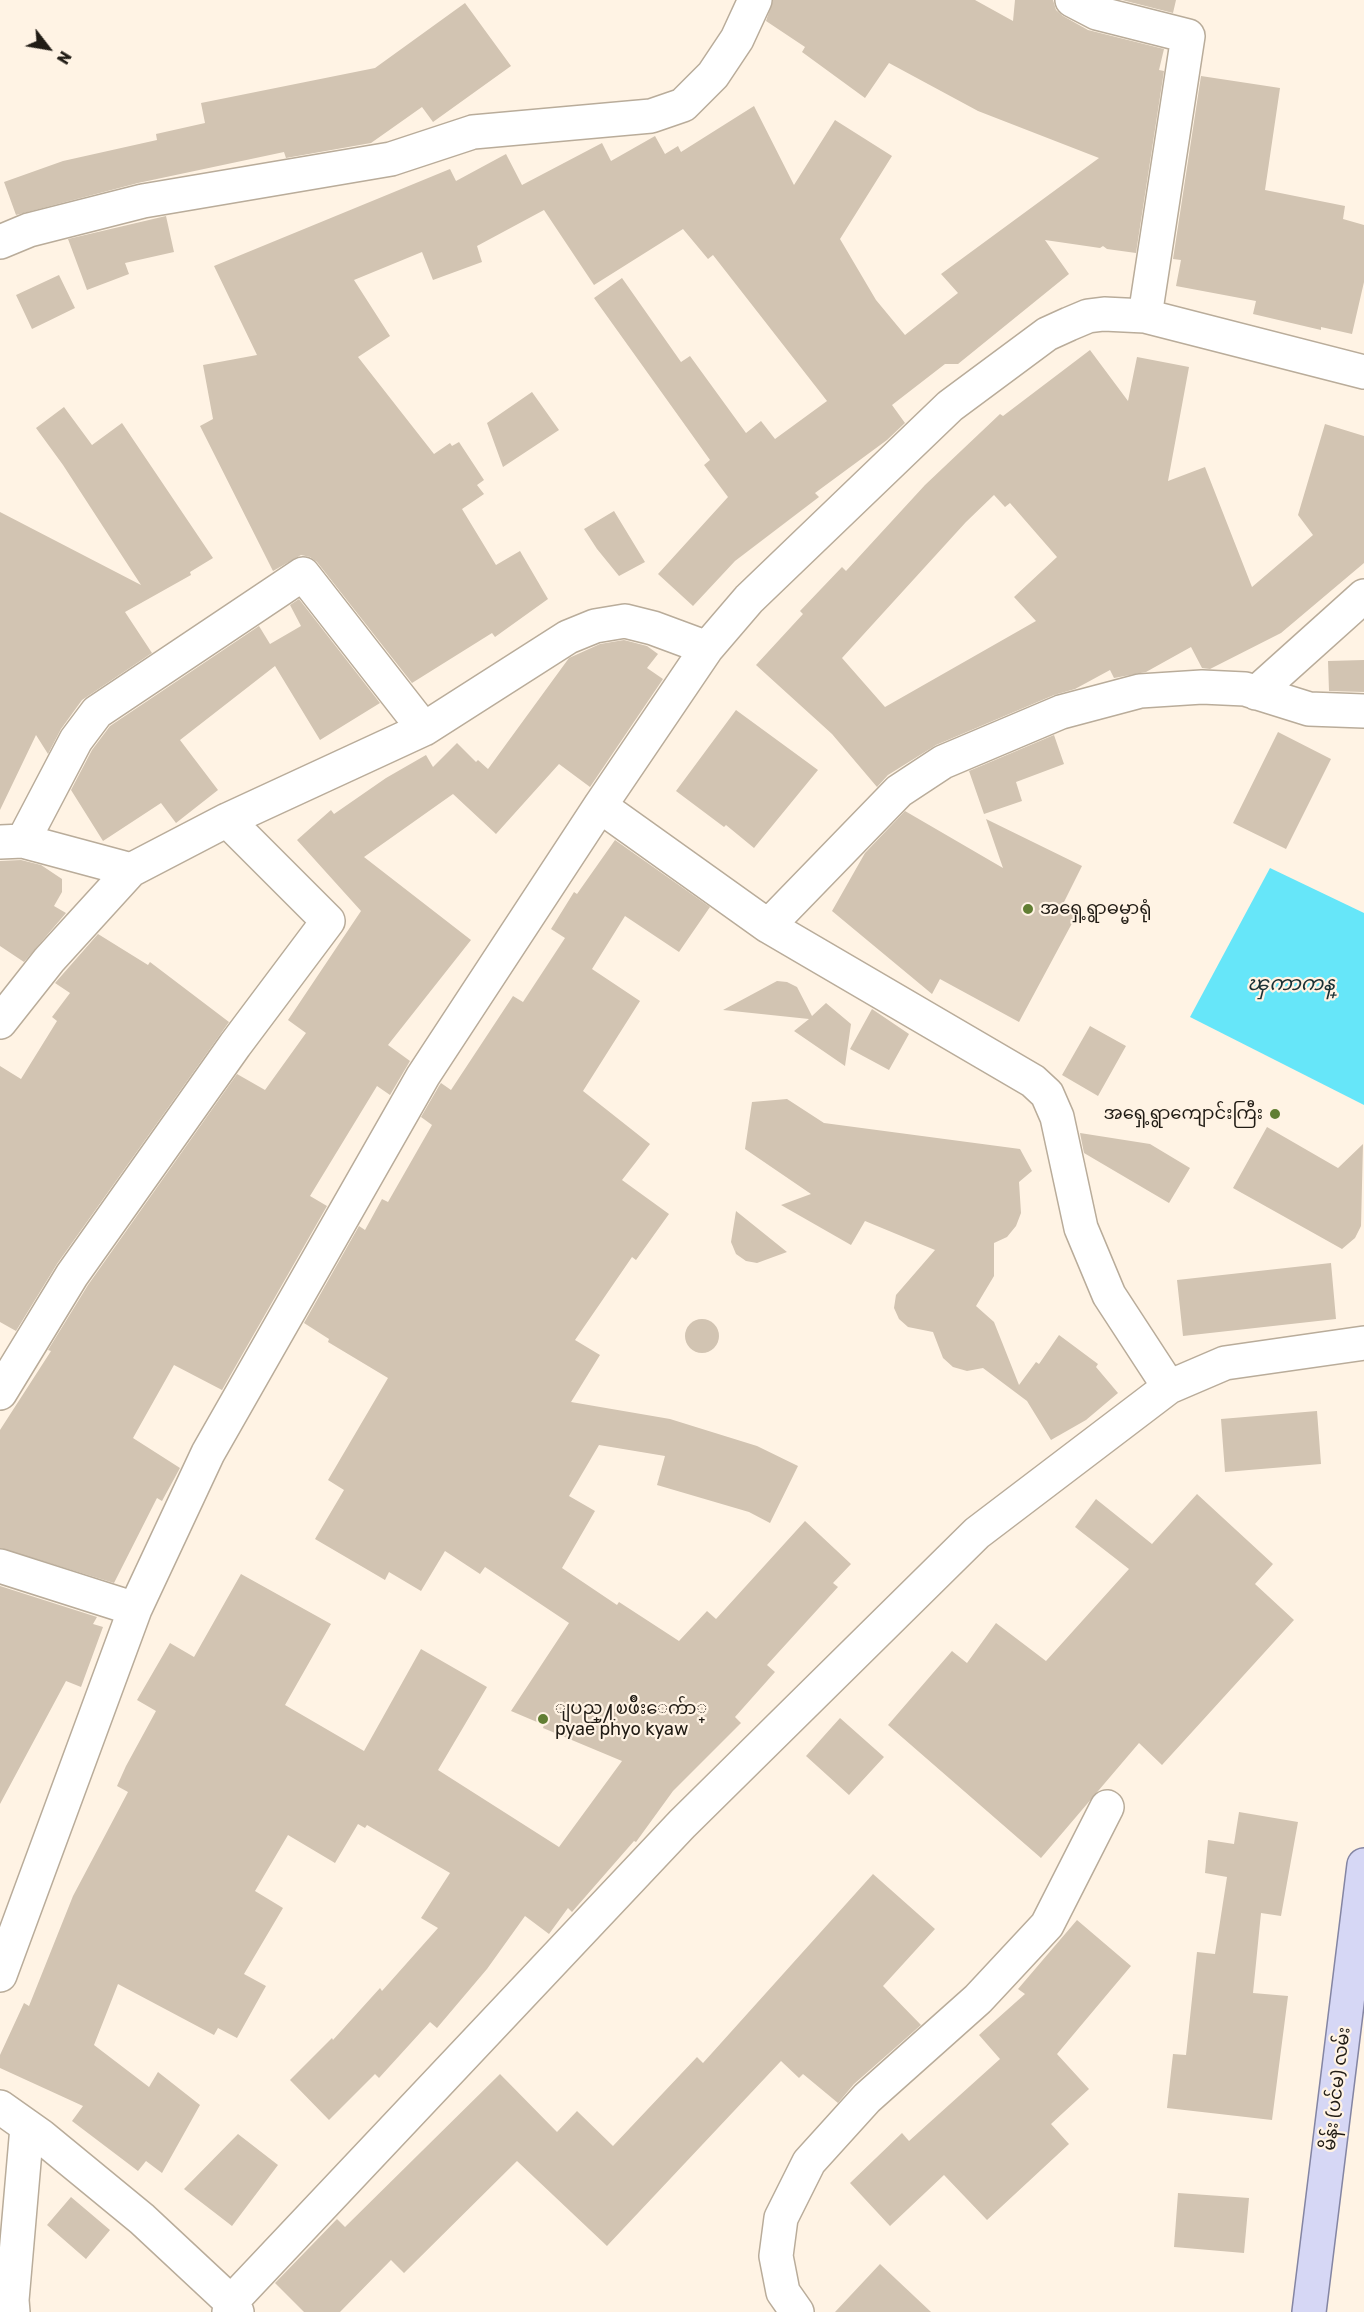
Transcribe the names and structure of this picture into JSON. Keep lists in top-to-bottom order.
{
  "streets": {
    "main road": ["မိန်း (ပင်မ) လမ်း"]
  },
  "water": ["ၾကာကန္"],
  "places": ["အရှေ့ရွာဓမ္မာရုံ", "အရှေ့ရွာကျောင်းကြီး", "ျပည္႔ၿဖိဳးေက်ာ္ pyae phyo kyaw"],
  "north": "bottom right"
}
